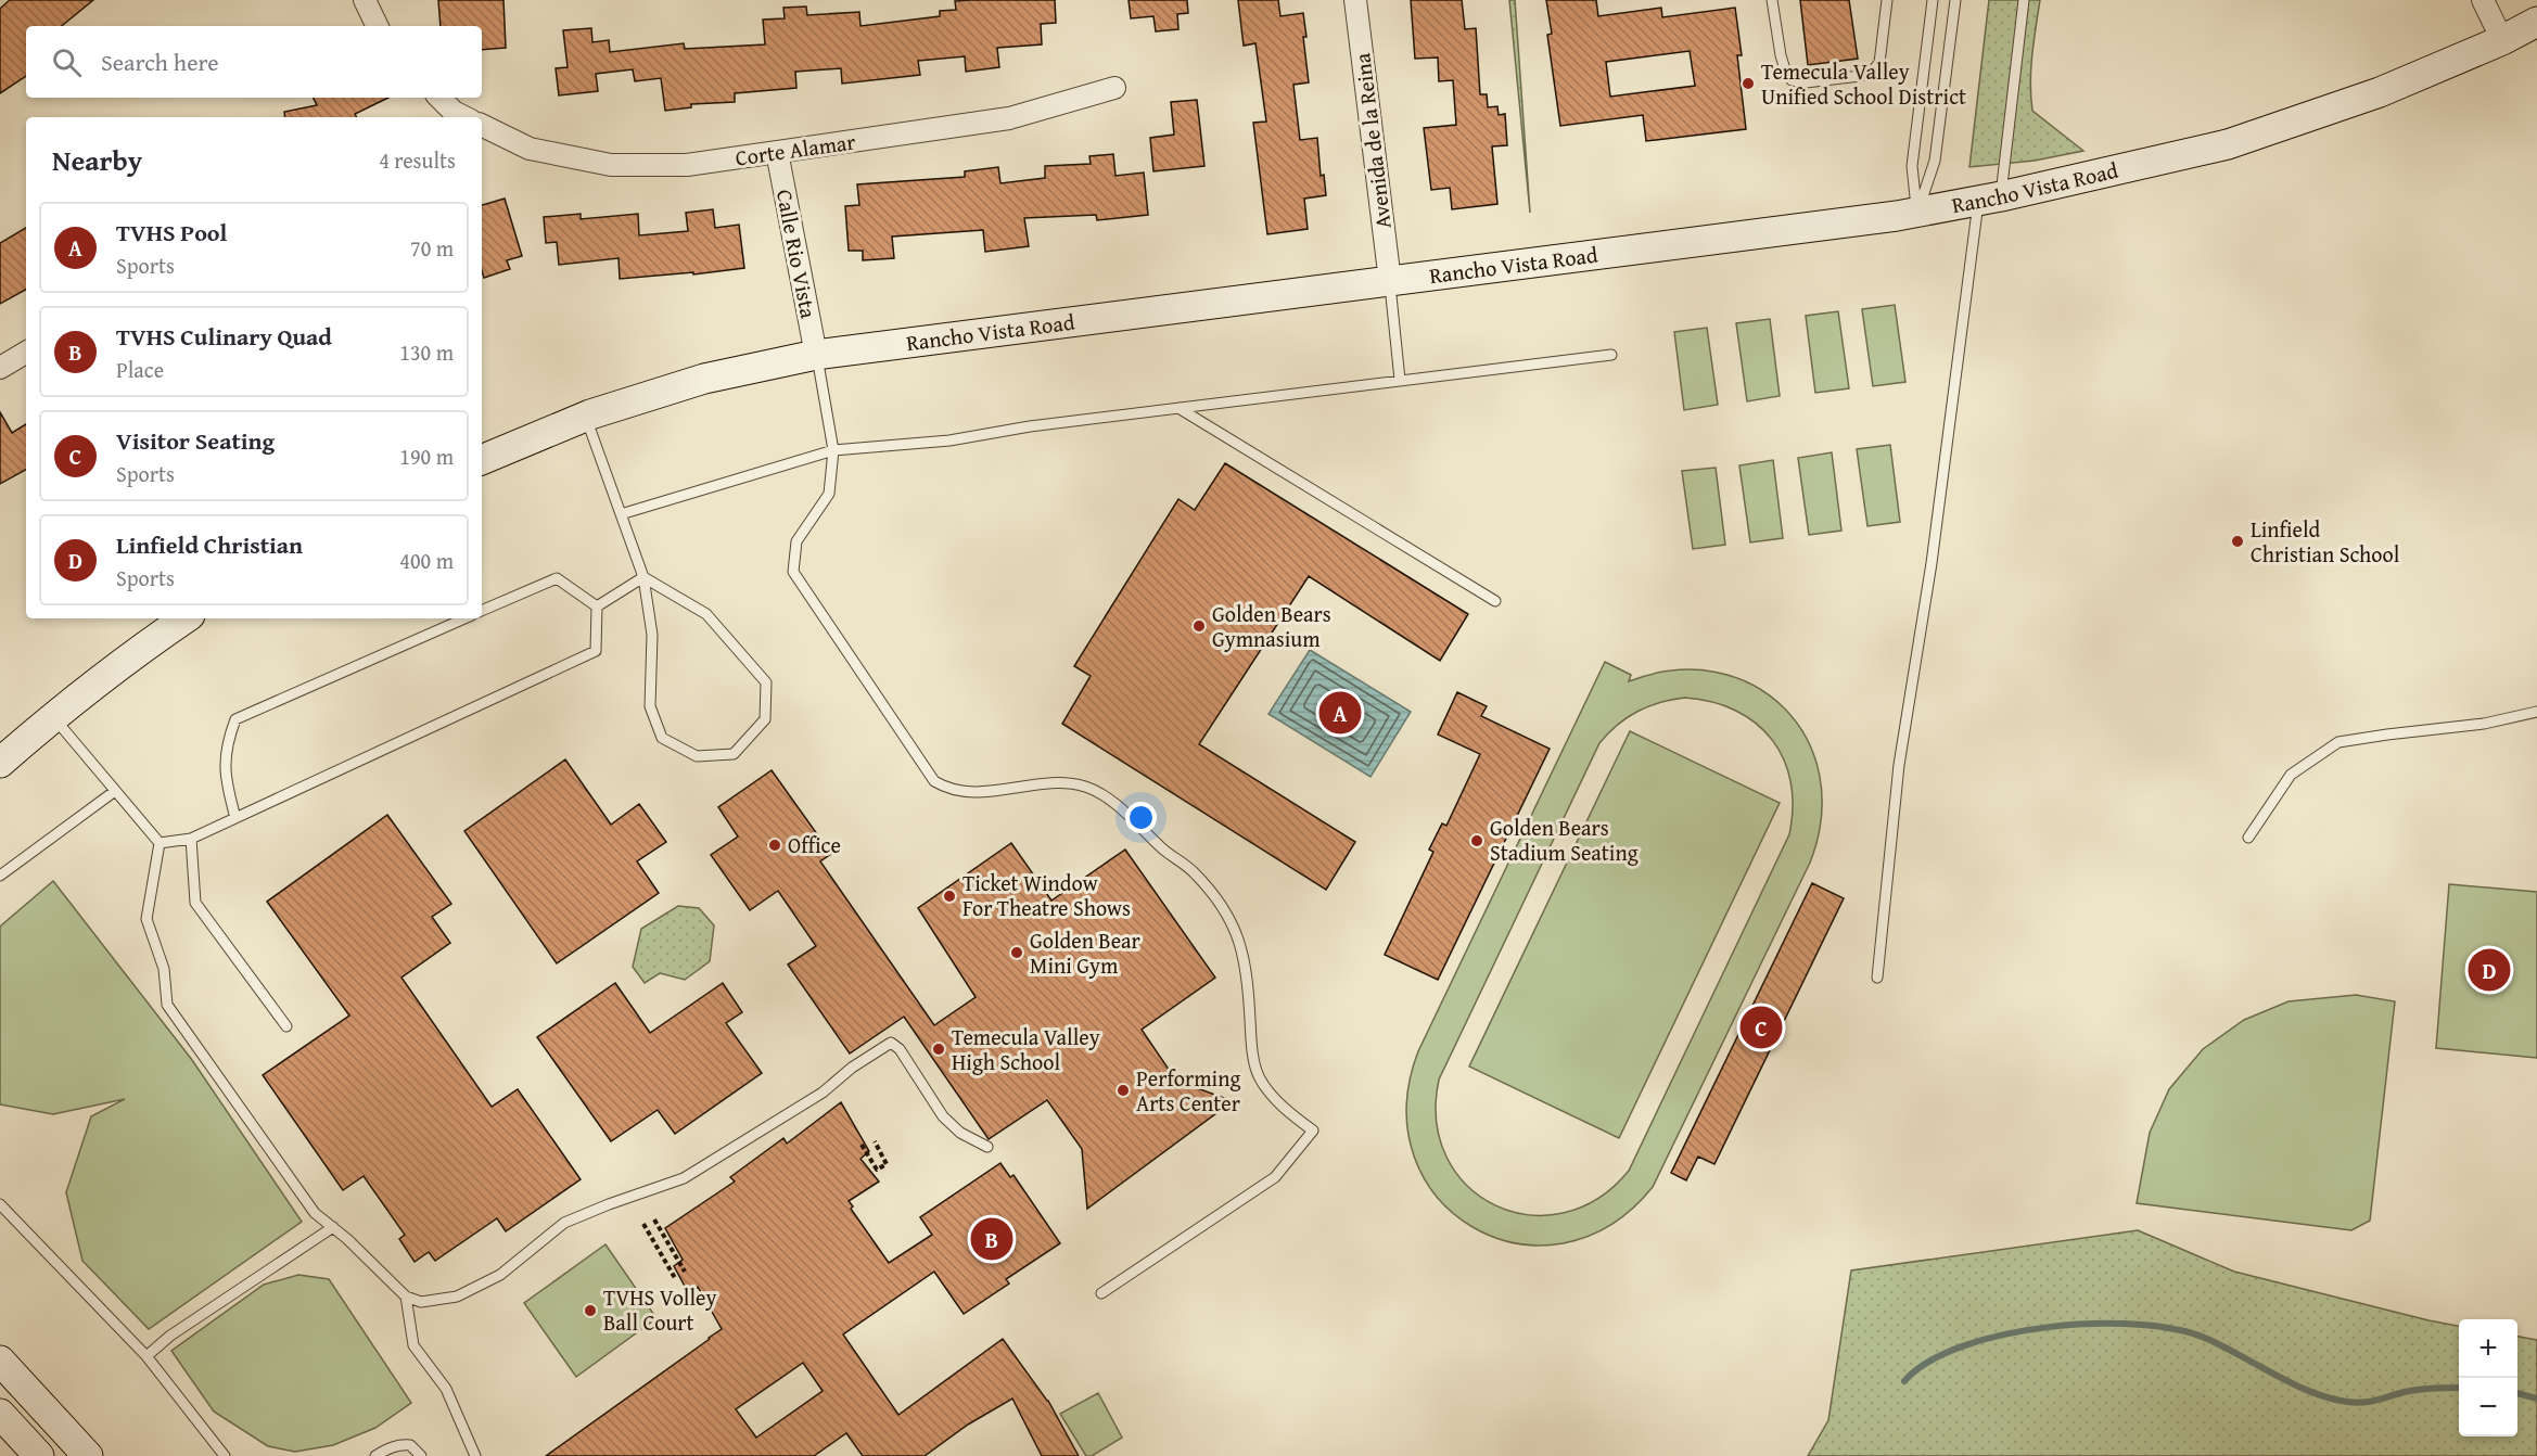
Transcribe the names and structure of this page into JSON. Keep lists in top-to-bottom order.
{
  "streets": {
    "main road": ["Rancho Vista Road"],
    "street": ["Avenida de la Reina", "Corte Alamar", "Calle Rio Vista"]
  },
  "crossings": [
    ["Avenida de la Reina", "Rancho Vista Road"],
    ["Corte Alamar", "Calle Rio Vista"],
    ["Rancho Vista Road", "Calle Rio Vista"]
  ],
  "places": [
    "Temecula Valley Unified School District",
    "Linfield Christian School",
    "Golden Bears Gymnasium",
    "Golden Bears Stadium Seating",
    "Office",
    "Ticket Window For Theatre Shows",
    "Golden Bear Mini Gym",
    "Temecula Valley High School",
    "Performing Arts Center",
    "TVHS Volley Ball Court"
  ],
  "page": {
    "search": "Search here",
    "heading": ["Nearby", "4 results"],
    "list": [
      {
        "mark": "A",
        "name": "TVHS Pool",
        "note": "Sports",
        "value": "70 m"
      },
      {
        "mark": "B",
        "name": "TVHS Culinary Quad",
        "note": "Place",
        "value": "130 m"
      },
      {
        "mark": "C",
        "name": "Visitor Seating",
        "note": "Sports",
        "value": "190 m"
      },
      {
        "mark": "D",
        "name": "Linfield Christian",
        "note": "Sports",
        "value": "400 m"
      }
    ],
    "pins": [
      "A",
      "D",
      "C",
      "B"
    ],
    "map_buttons": ["+", "−"]
  }
}
